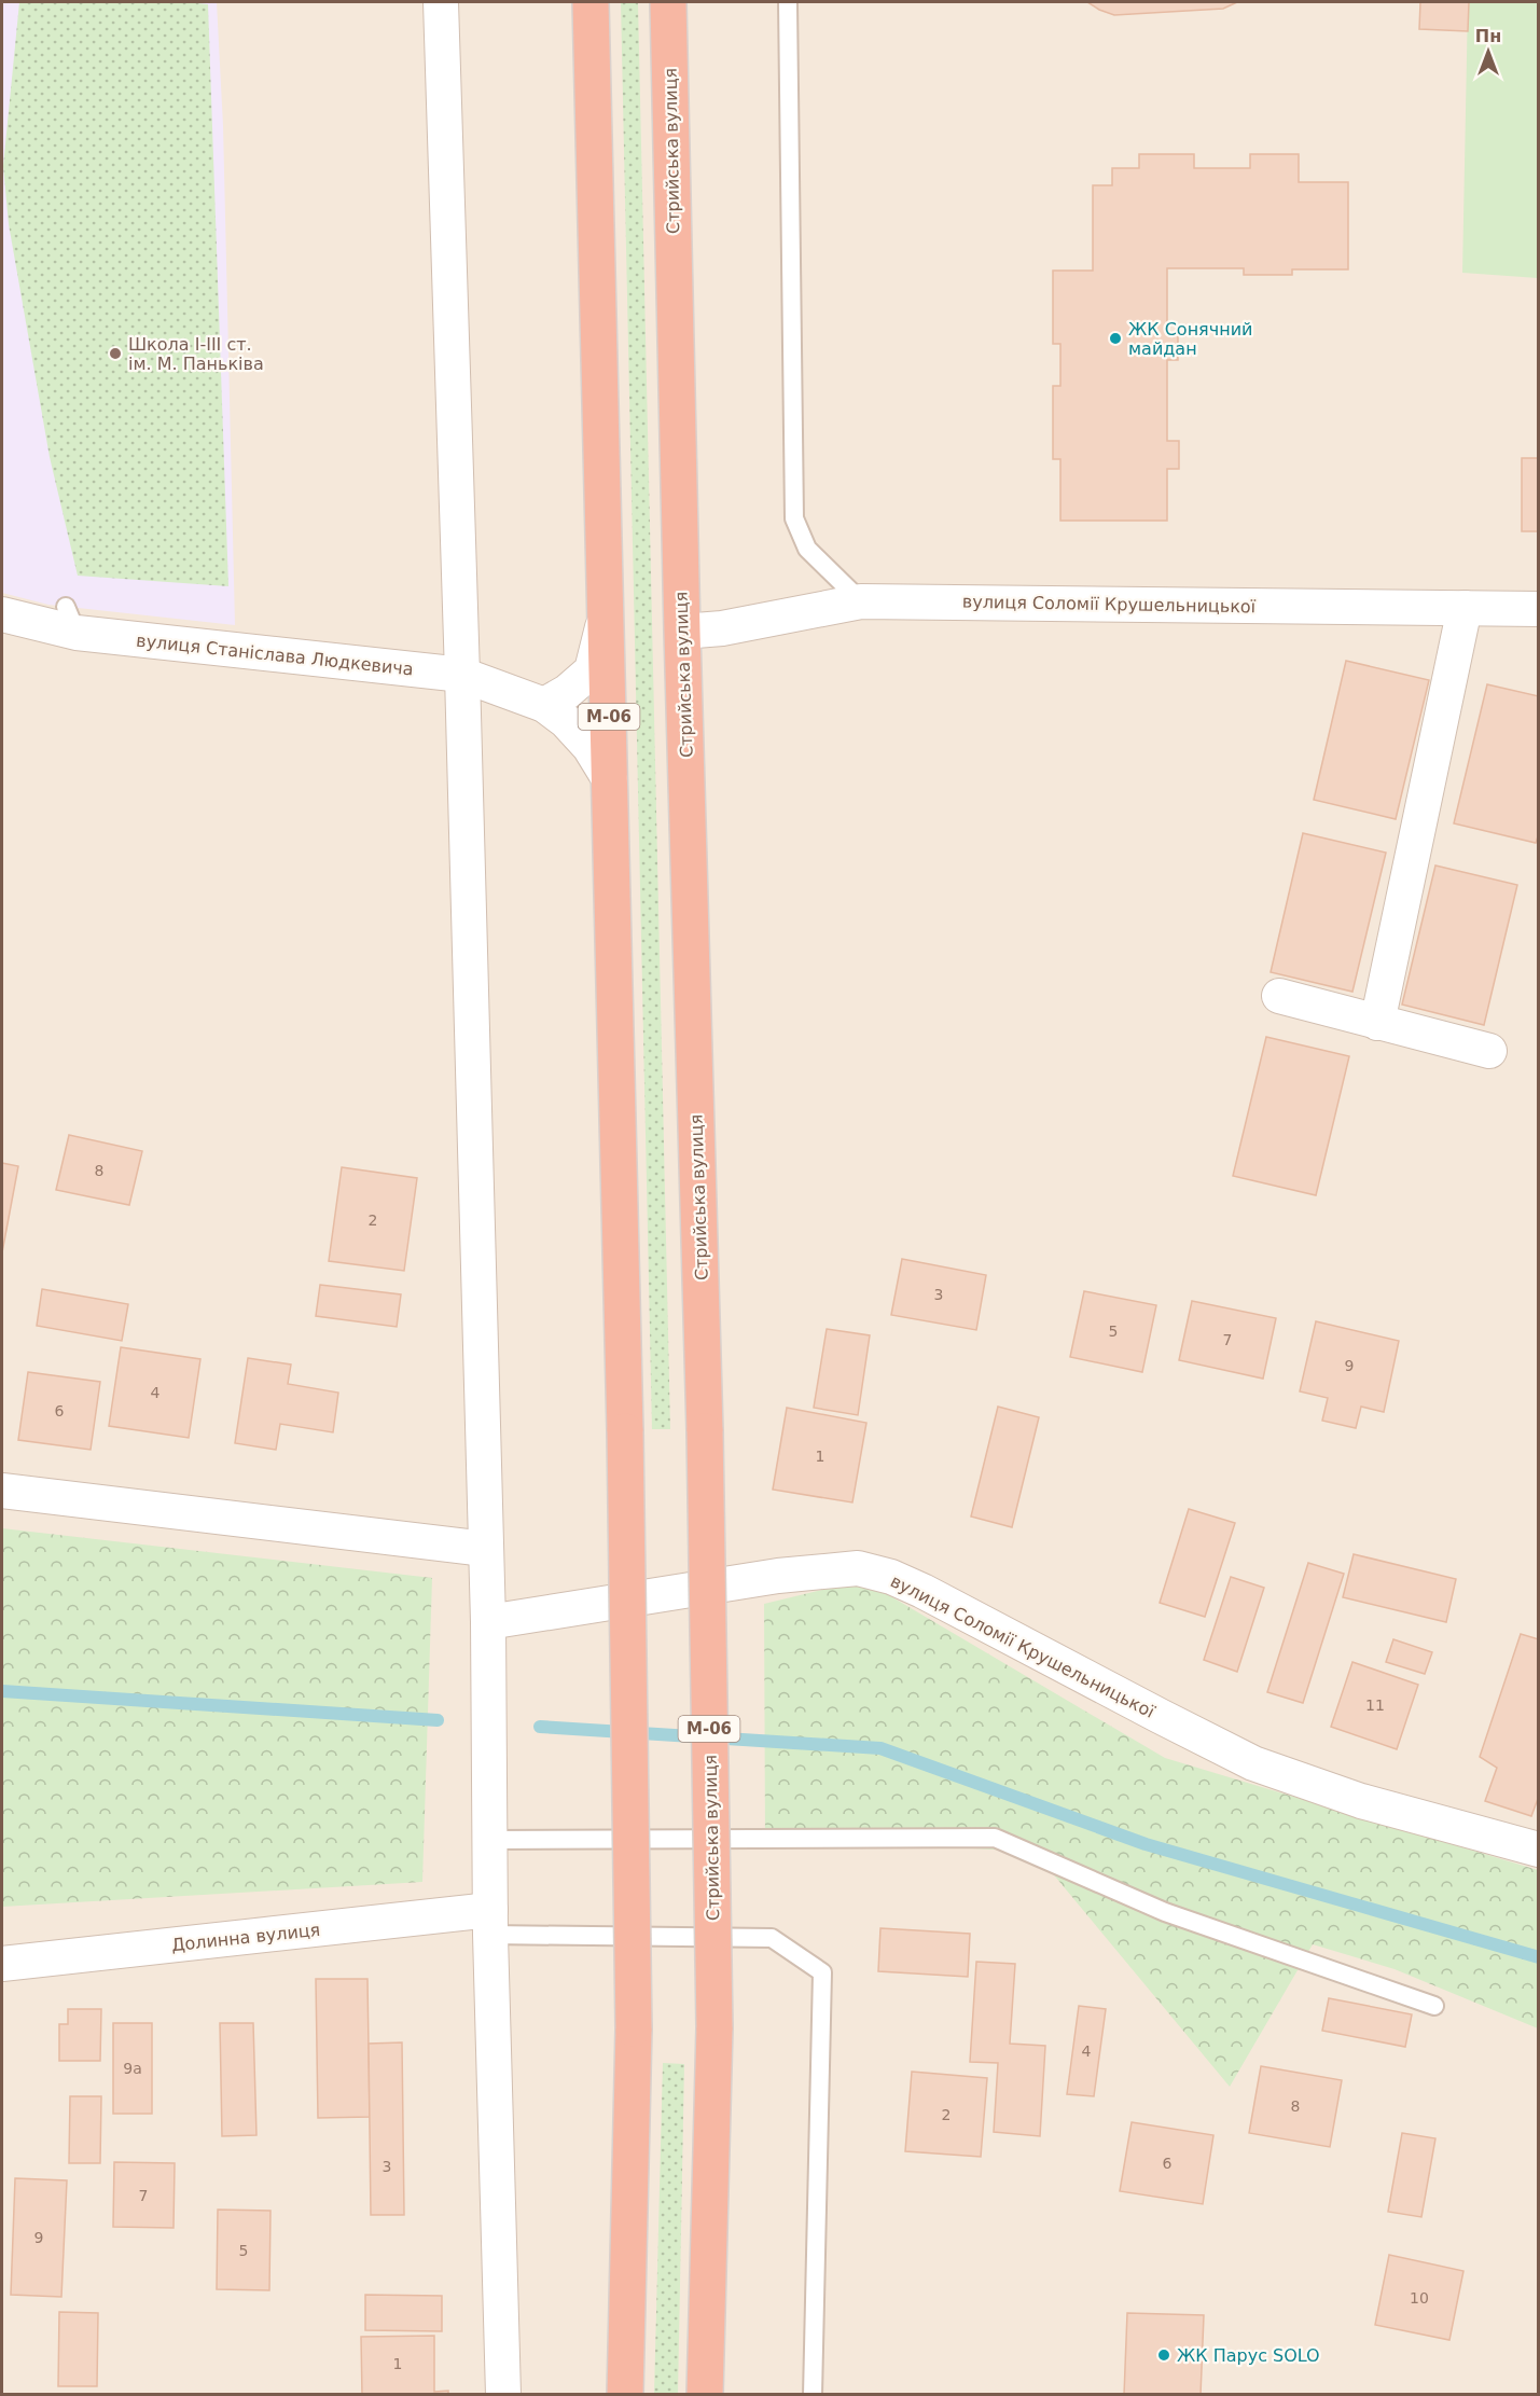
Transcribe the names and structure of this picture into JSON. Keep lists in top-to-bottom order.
{
  "streets": {
    "highway": ["Стрийська вулиця", "М-06"],
    "street": ["вулиця Соломії Крушельницької", "вулиця Станіслава Людкевича", "Долинна вулиця"]
  },
  "crossings": [
    ["Стрийська вулиця", "вулиця Соломії Крушельницької"],
    ["вулиця Станіслава Людкевича", "М-06"]
  ],
  "places": ["ЖК Сонячний майдан", "Школа І-ІІІ ст. ім. М. Паньківа", "ЖК Парус SOLO"],
  "house_numbers": [
    "8",
    "2",
    "3",
    "5",
    "7",
    "9",
    "4",
    "6",
    "1",
    "11",
    "4",
    "9а",
    "8",
    "2",
    "6",
    "3",
    "7",
    "9",
    "5",
    "10",
    "1"
  ],
  "north": "top"
}
